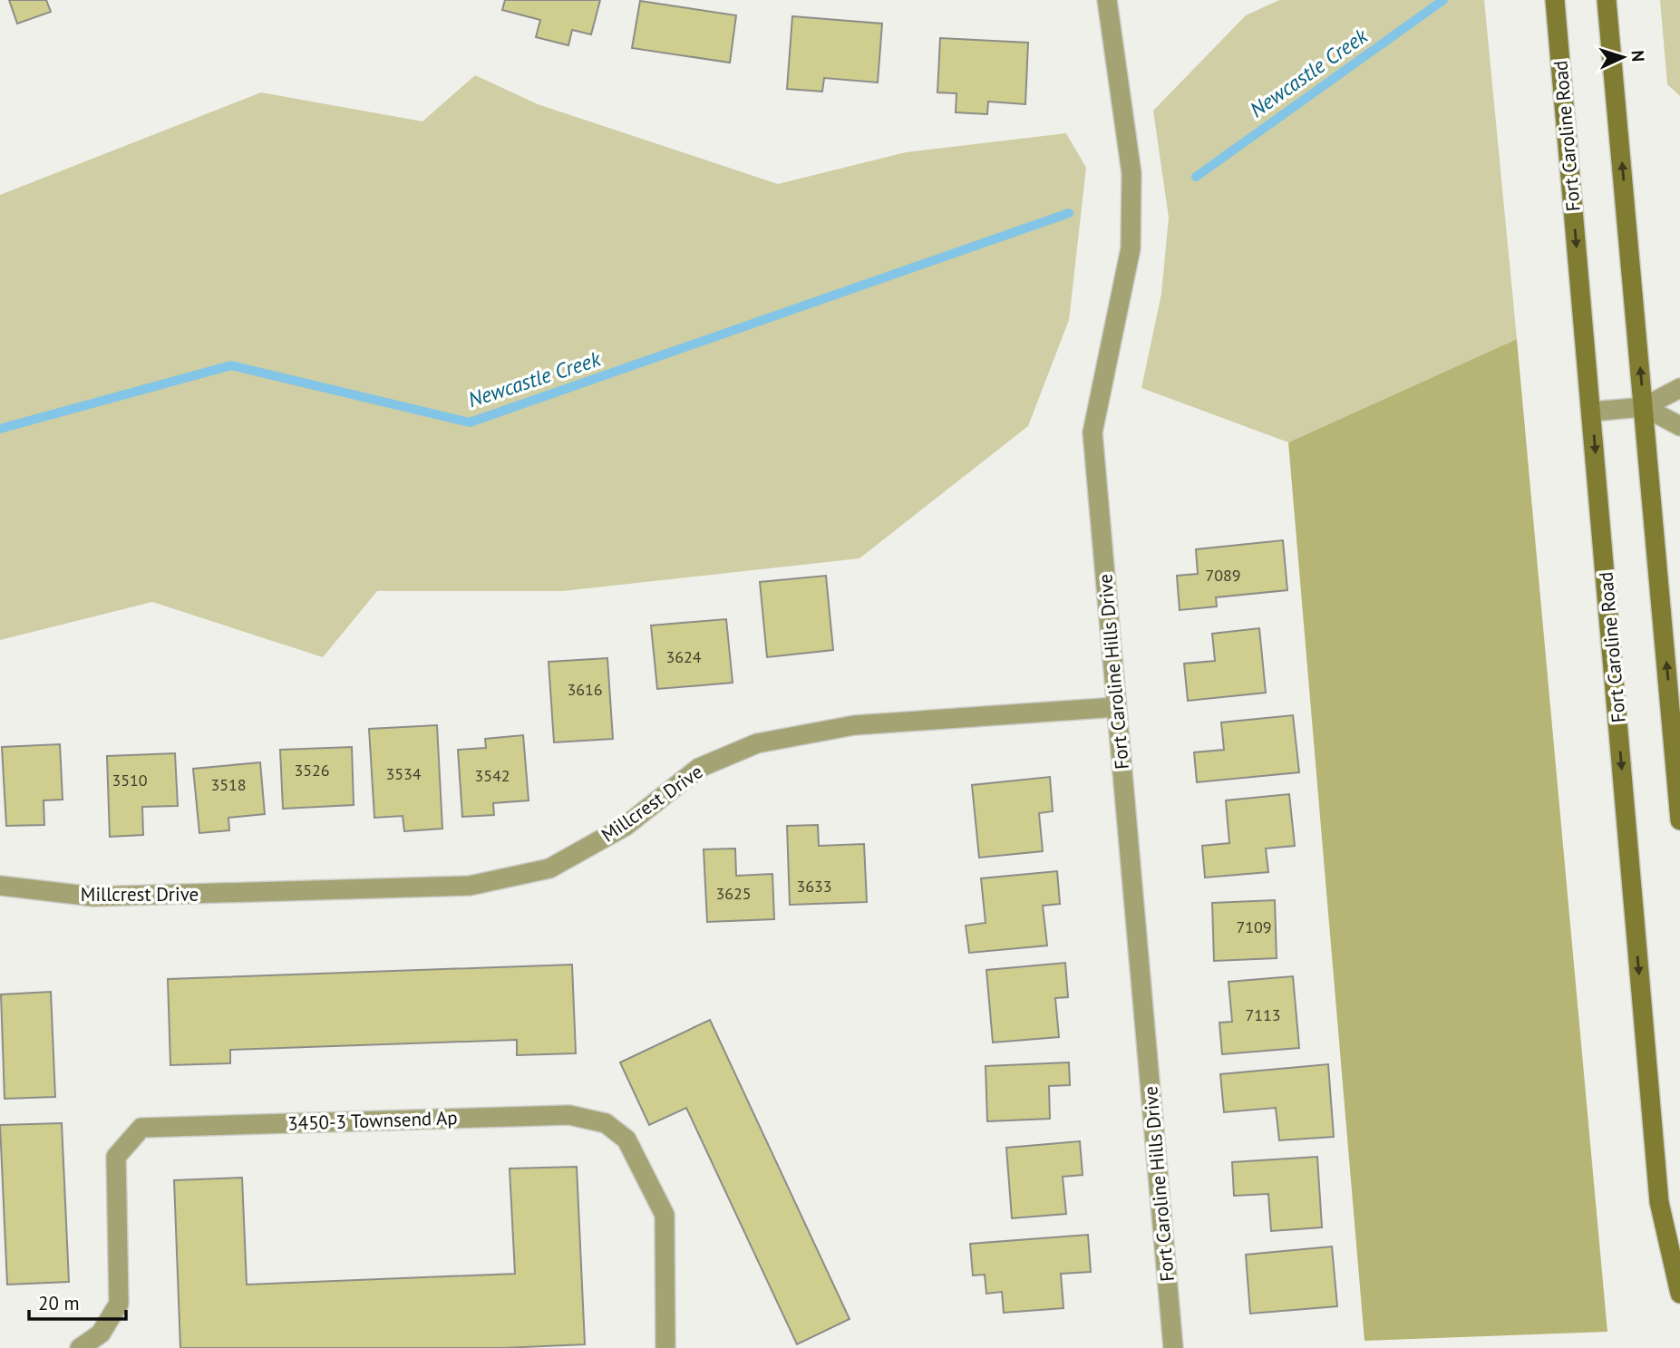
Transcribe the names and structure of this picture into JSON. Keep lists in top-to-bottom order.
{
  "streets": {
    "street": [
      "Fort Caroline Road",
      "Fort Caroline Hills Drive",
      "Millcrest Drive",
      "3450-3 Townsend Ap"
    ]
  },
  "crossings": [
    ["Fort Caroline Hills Drive", "Millcrest Drive"]
  ],
  "water": ["Newcastle Creek"],
  "house_numbers": [
    "7089",
    "3624",
    "3616",
    "3526",
    "3534",
    "3542",
    "3510",
    "3518",
    "3633",
    "3625",
    "7109",
    "7113"
  ],
  "scale_bar": "20 m",
  "north": "right"
}
